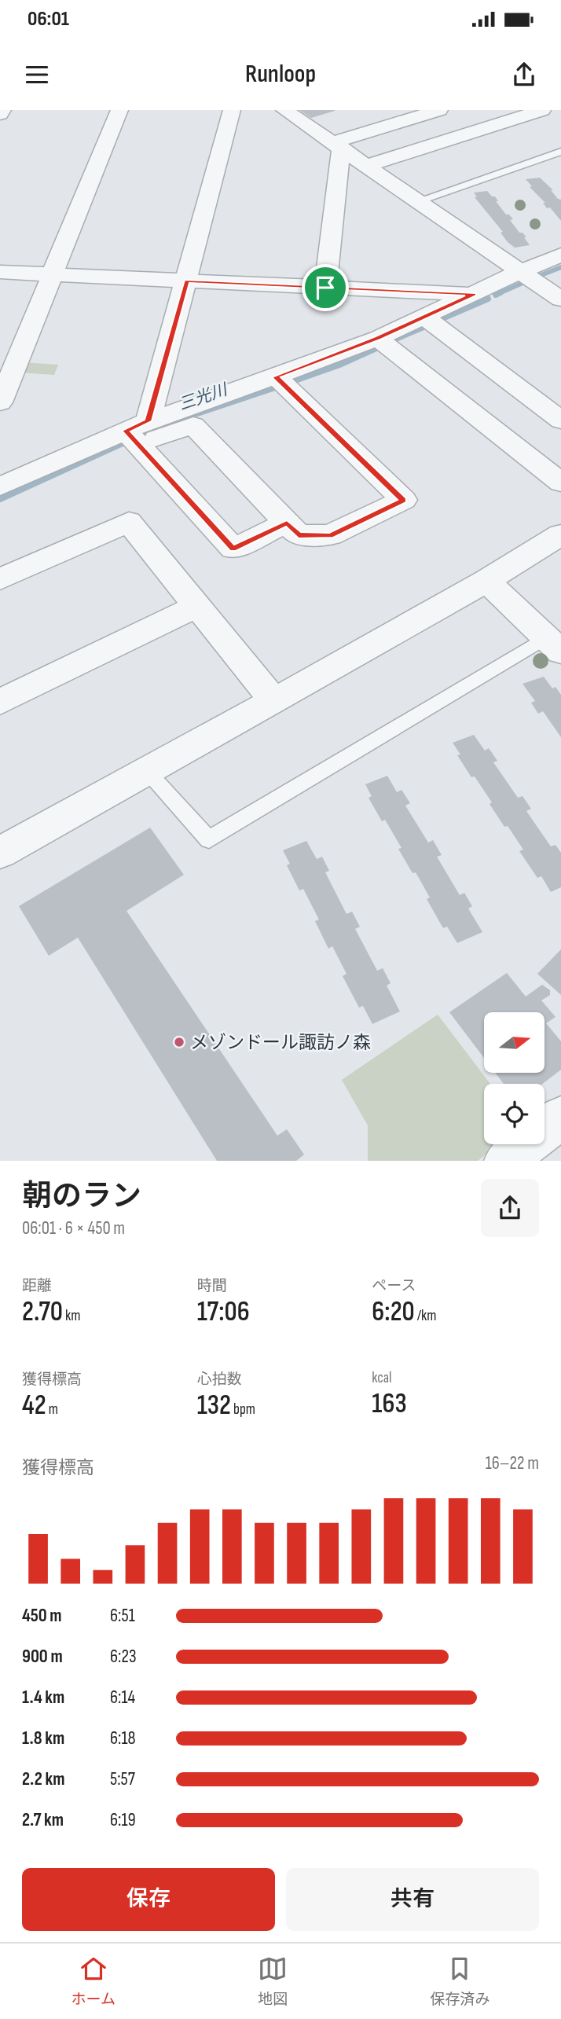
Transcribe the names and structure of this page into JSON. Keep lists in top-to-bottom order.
{
  "water": ["三光川"],
  "places": ["メゾンドール諏訪ノ森"],
  "north": "right",
  "page": {
    "status": "06:01",
    "header": "Runloop",
    "heading": ["朝のラン", "06:01 · 6 × 450 m"],
    "stats": [
      ["距離", "2.70 km"],
      ["時間", "17:06"],
      ["ペース", "6:20 /km"],
      ["獲得標高", "42 m"],
      ["心拍数", "132 bpm"],
      ["kcal", "163"]
    ],
    "chart": ["獲得標高", "16–22 m"],
    "list": [
      {
        "name": "450 m",
        "note": "6:51"
      },
      {
        "name": "900 m",
        "note": "6:23"
      },
      {
        "name": "1.4 km",
        "note": "6:14"
      },
      {
        "name": "1.8 km",
        "note": "6:18"
      },
      {
        "name": "2.2 km",
        "note": "5:57"
      },
      {
        "name": "2.7 km",
        "note": "6:19"
      }
    ],
    "buttons": ["保存", "共有"],
    "tabs": ["ホーム", "地図", "保存済み"]
  }
}
